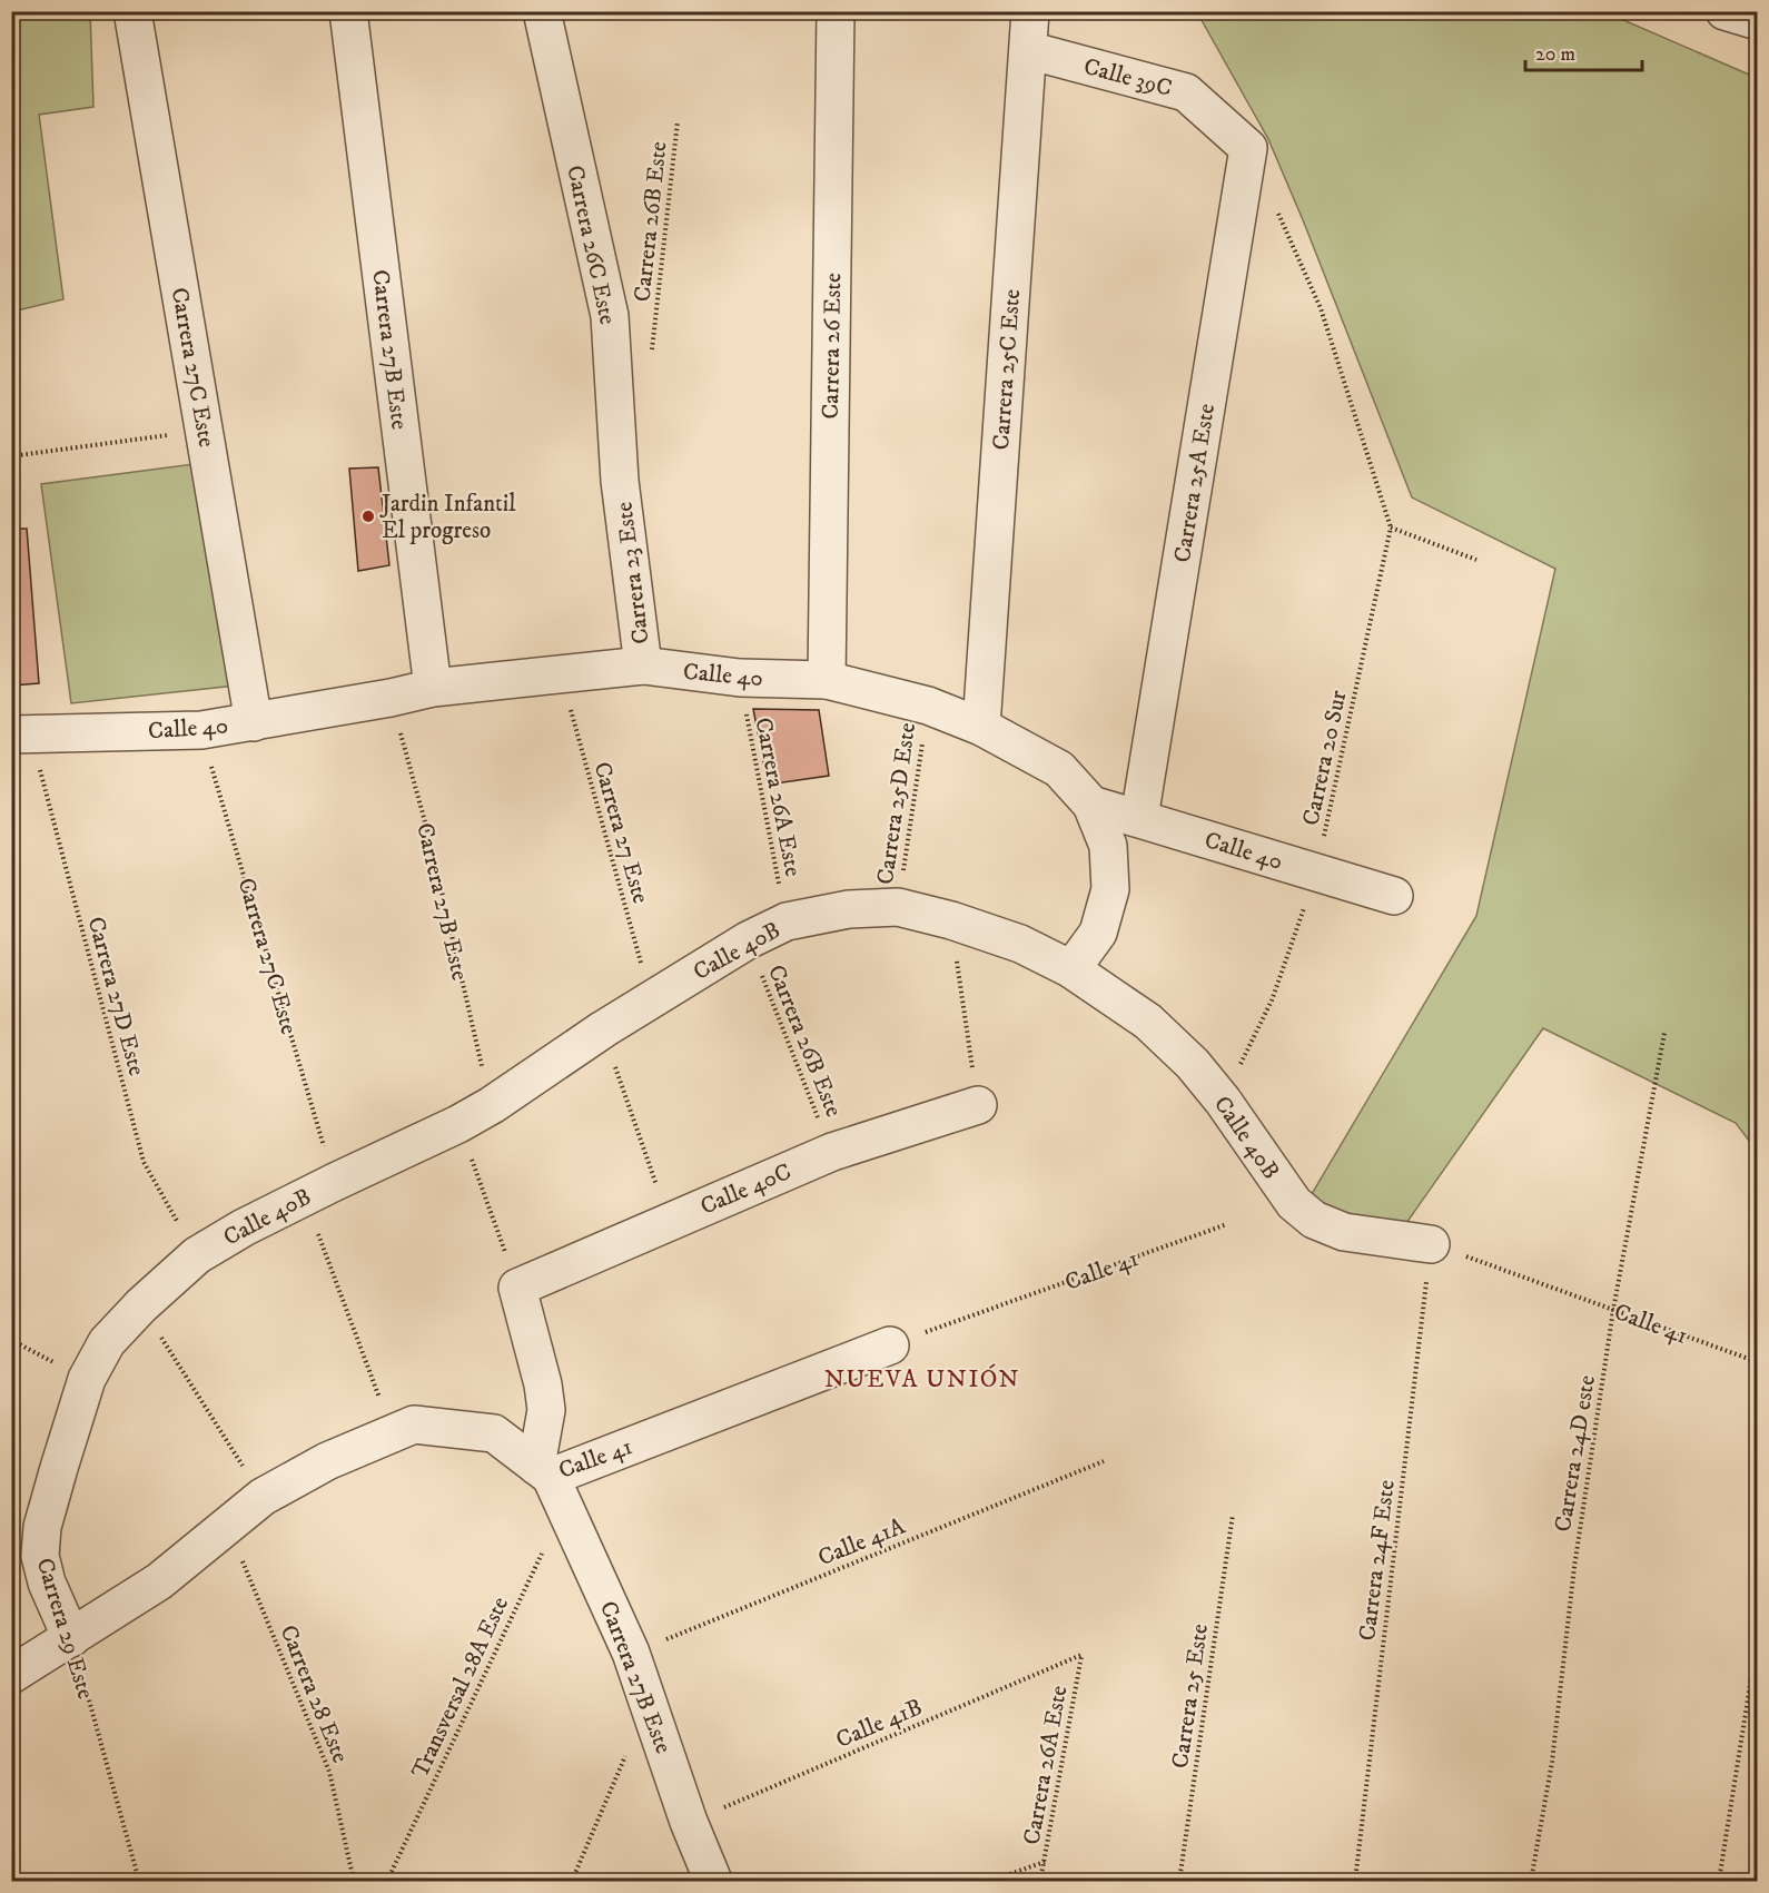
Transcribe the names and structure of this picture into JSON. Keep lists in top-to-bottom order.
{
  "streets": {
    "street": [
      "Calle 39C",
      "Carrera 26C Este",
      "Carrera 26 Este",
      "Carrera 27B Este",
      "Carrera 27C Este",
      "Carrera 25C Este",
      "Carrera 25A Este",
      "Carrera 23 Este",
      "Calle 40",
      "Calle 40B",
      "Calle 40C",
      "Calle 41",
      "Carrera 29 Este"
    ],
    "path": [
      "Carrera 26B Este",
      "Carrera 20 Sur",
      "Carrera 26A Este",
      "Carrera 25D Este",
      "Carrera 27 Este",
      "Carrera 27D Este",
      "Carrera 24D este",
      "Calle 41A",
      "Carrera 24F Este",
      "Transversal 28A Este",
      "Carrera 28 Este",
      "Carrera 25 Este",
      "Calle 41B"
    ]
  },
  "crossings": [
    ["Calle 39C", "Carrera 25C Este"],
    ["Calle 39C", "Carrera 25A Este"],
    ["Carrera 26B Este", "Calle 40B"],
    ["Carrera 26B Este", "Calle 40C"],
    ["Carrera 26C Este", "Carrera 23 Este"],
    ["Carrera 26 Este", "Calle 40"],
    ["Carrera 27B Este", "Calle 40"],
    ["Carrera 27B Este", "Calle 40B"],
    ["Carrera 27B Este", "Calle 41"],
    ["Carrera 27B Este", "Calle 41A"],
    ["Carrera 27B Este", "Transversal 28A Este"],
    ["Carrera 27B Este", "Calle 41B"],
    ["Carrera 27C Este", "Calle 40"],
    ["Carrera 27C Este", "Calle 40B"],
    ["Carrera 27C Este", "Calle 41"],
    ["Carrera 25C Este", "Calle 40"],
    ["Carrera 25A Este", "Calle 40"],
    ["Carrera 23 Este", "Calle 40"],
    ["Calle 40", "Carrera 20 Sur"],
    ["Calle 40", "Carrera 26A Este"],
    ["Calle 40", "Carrera 25D Este"],
    ["Calle 40", "Carrera 27 Este"],
    ["Calle 40", "Carrera 27D Este"],
    ["Carrera 20 Sur", "Calle 40B"],
    ["Carrera 26A Este", "Calle 40B"],
    ["Carrera 26A Este", "Calle 41B"],
    ["Carrera 25D Este", "Calle 40B"],
    ["Carrera 27 Este", "Calle 40B"],
    ["Calle 40B", "Carrera 27D Este"],
    ["Calle 40B", "Calle 41"],
    ["Calle 40B", "Carrera 24F Este"],
    ["Calle 40B", "Carrera 29 Este"],
    ["Calle 41", "Carrera 24D este"],
    ["Calle 41", "Carrera 24F Este"],
    ["Calle 41", "Carrera 29 Este"],
    ["Calle 41", "Transversal 28A Este"],
    ["Calle 41", "Carrera 28 Este"]
  ],
  "districts": ["NUEVA UNIÓN"],
  "places": ["Jardin Infantil El progreso"],
  "scale_bar": "20 m"
}
